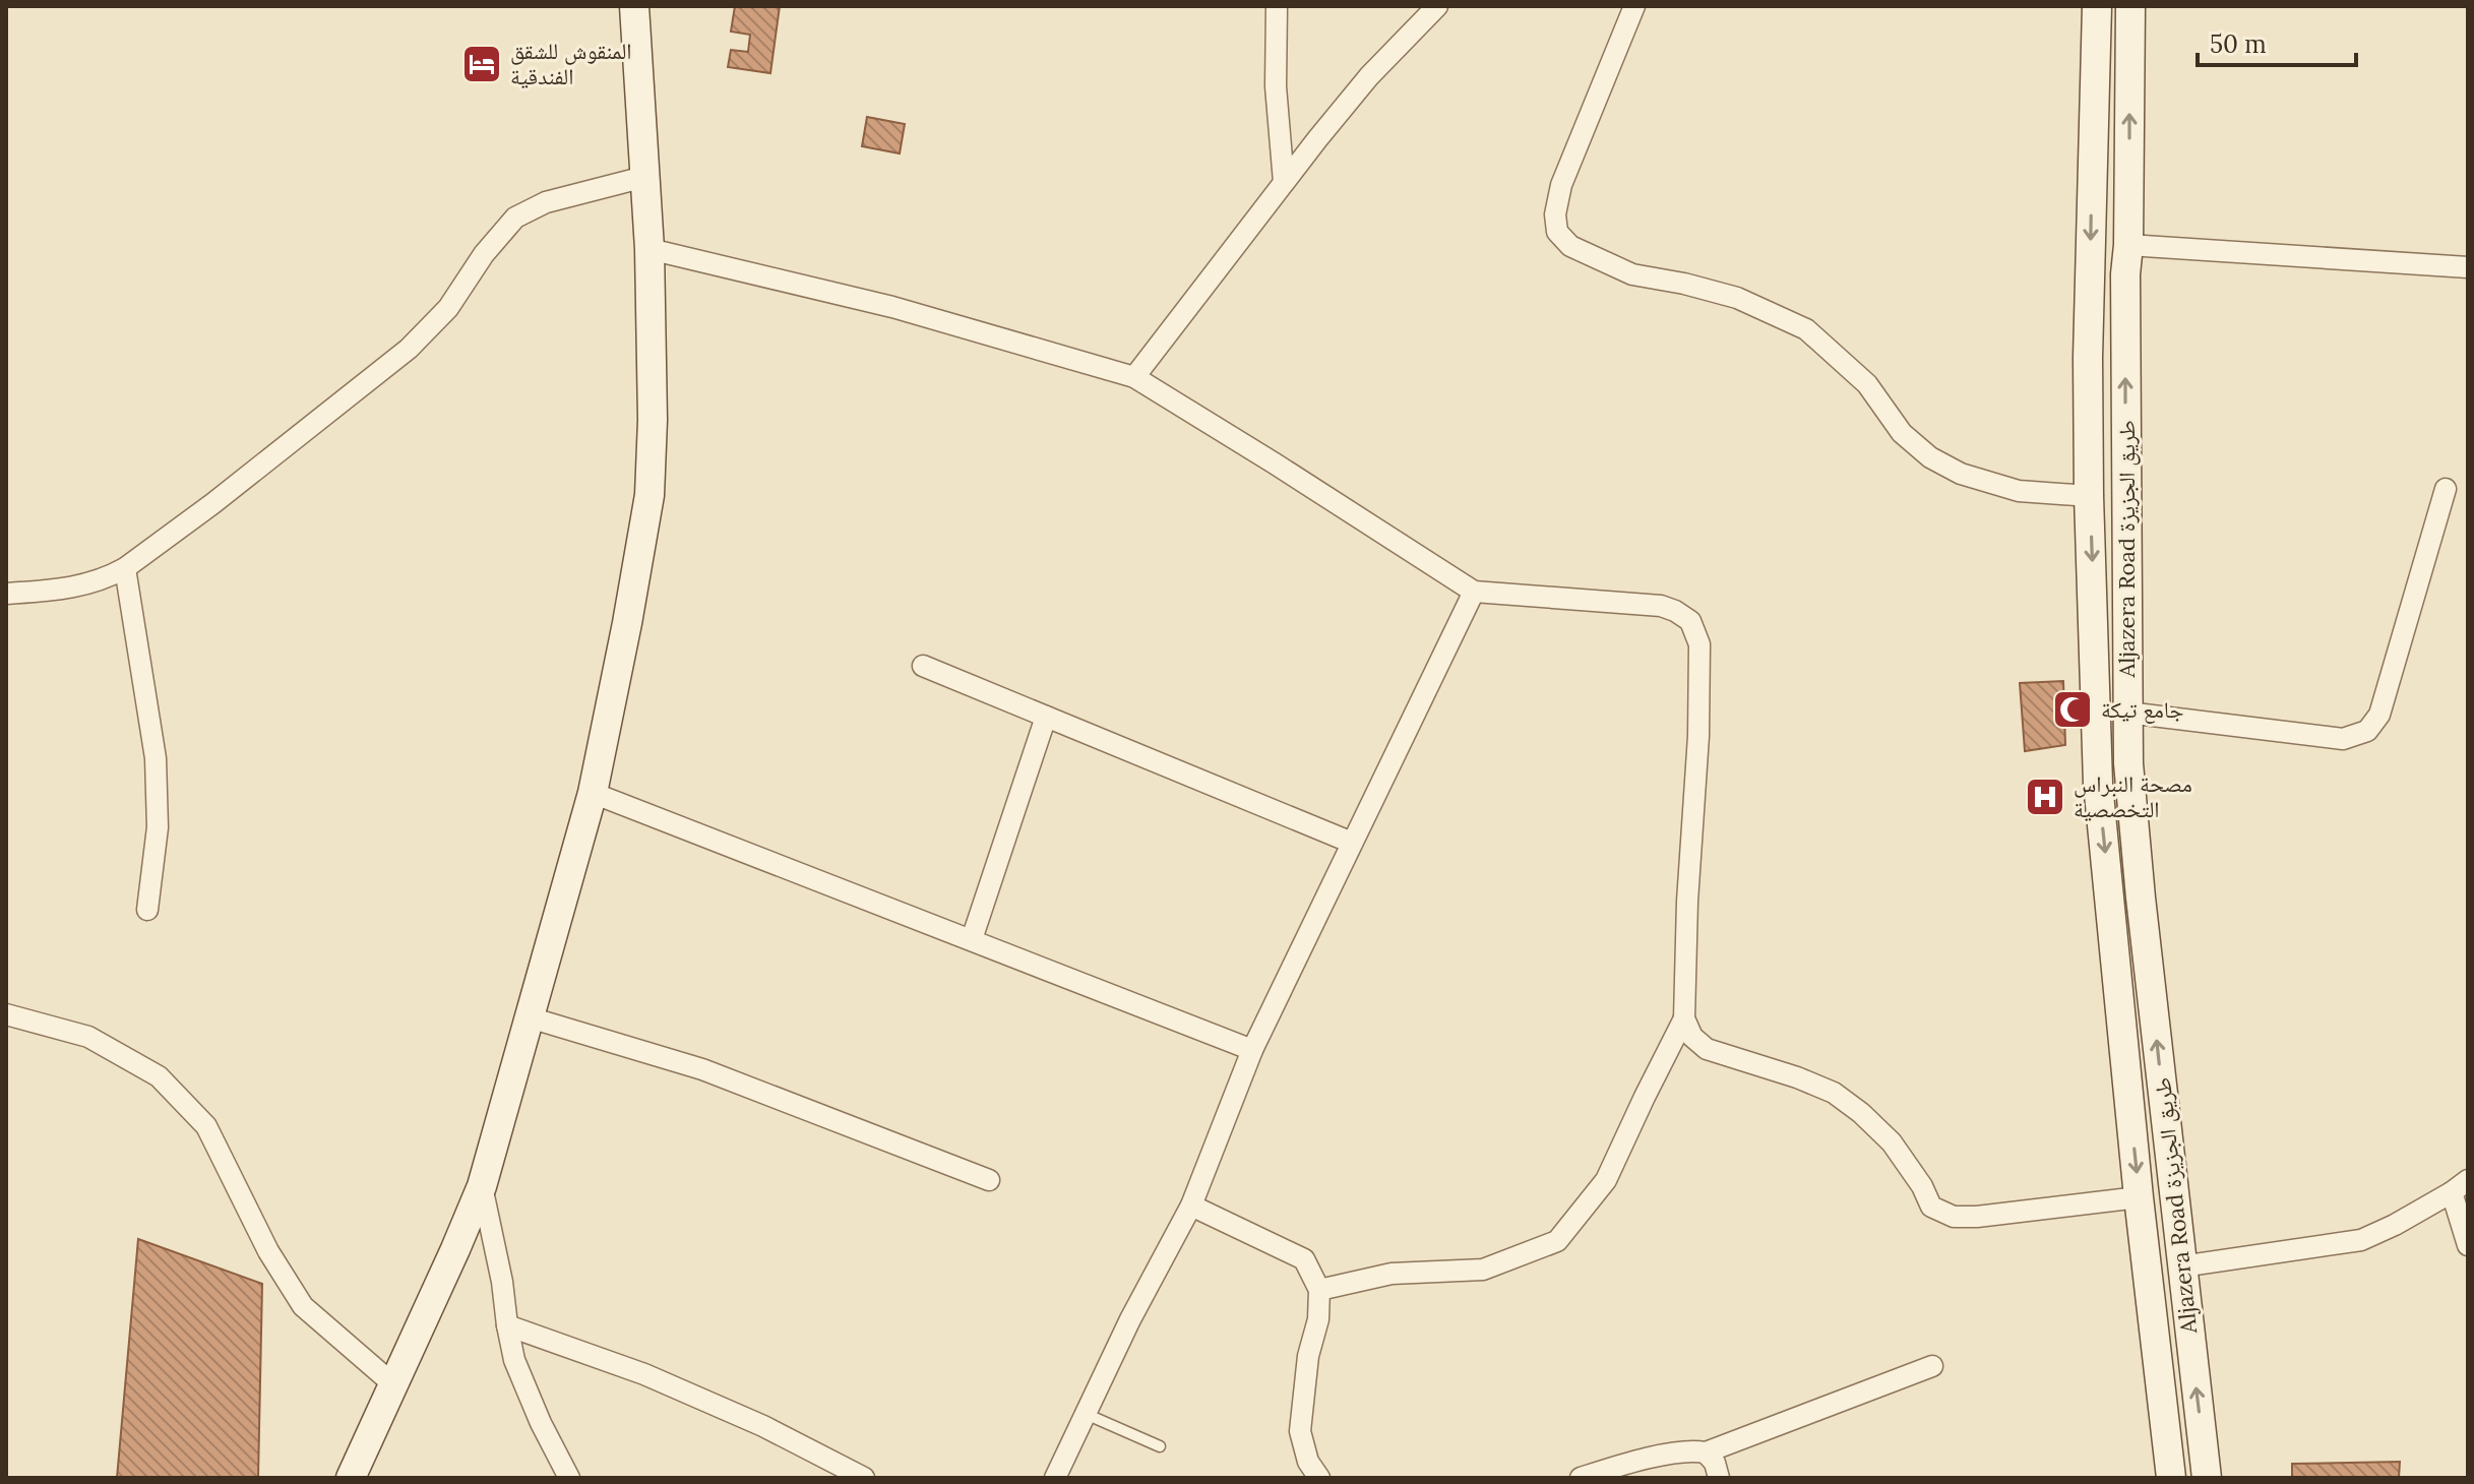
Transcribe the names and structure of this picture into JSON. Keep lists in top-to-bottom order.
{
  "streets": {
    "main road": ["Aljazera Road طريق الجزيزة"]
  },
  "places": {
    "hotel": ["المنقوش للشقق الفندقية"],
    "mosque": ["جامع تيكة"],
    "hospital": ["مصحة النبراس التخصصية"]
  },
  "scale_bar": "50 m"
}
